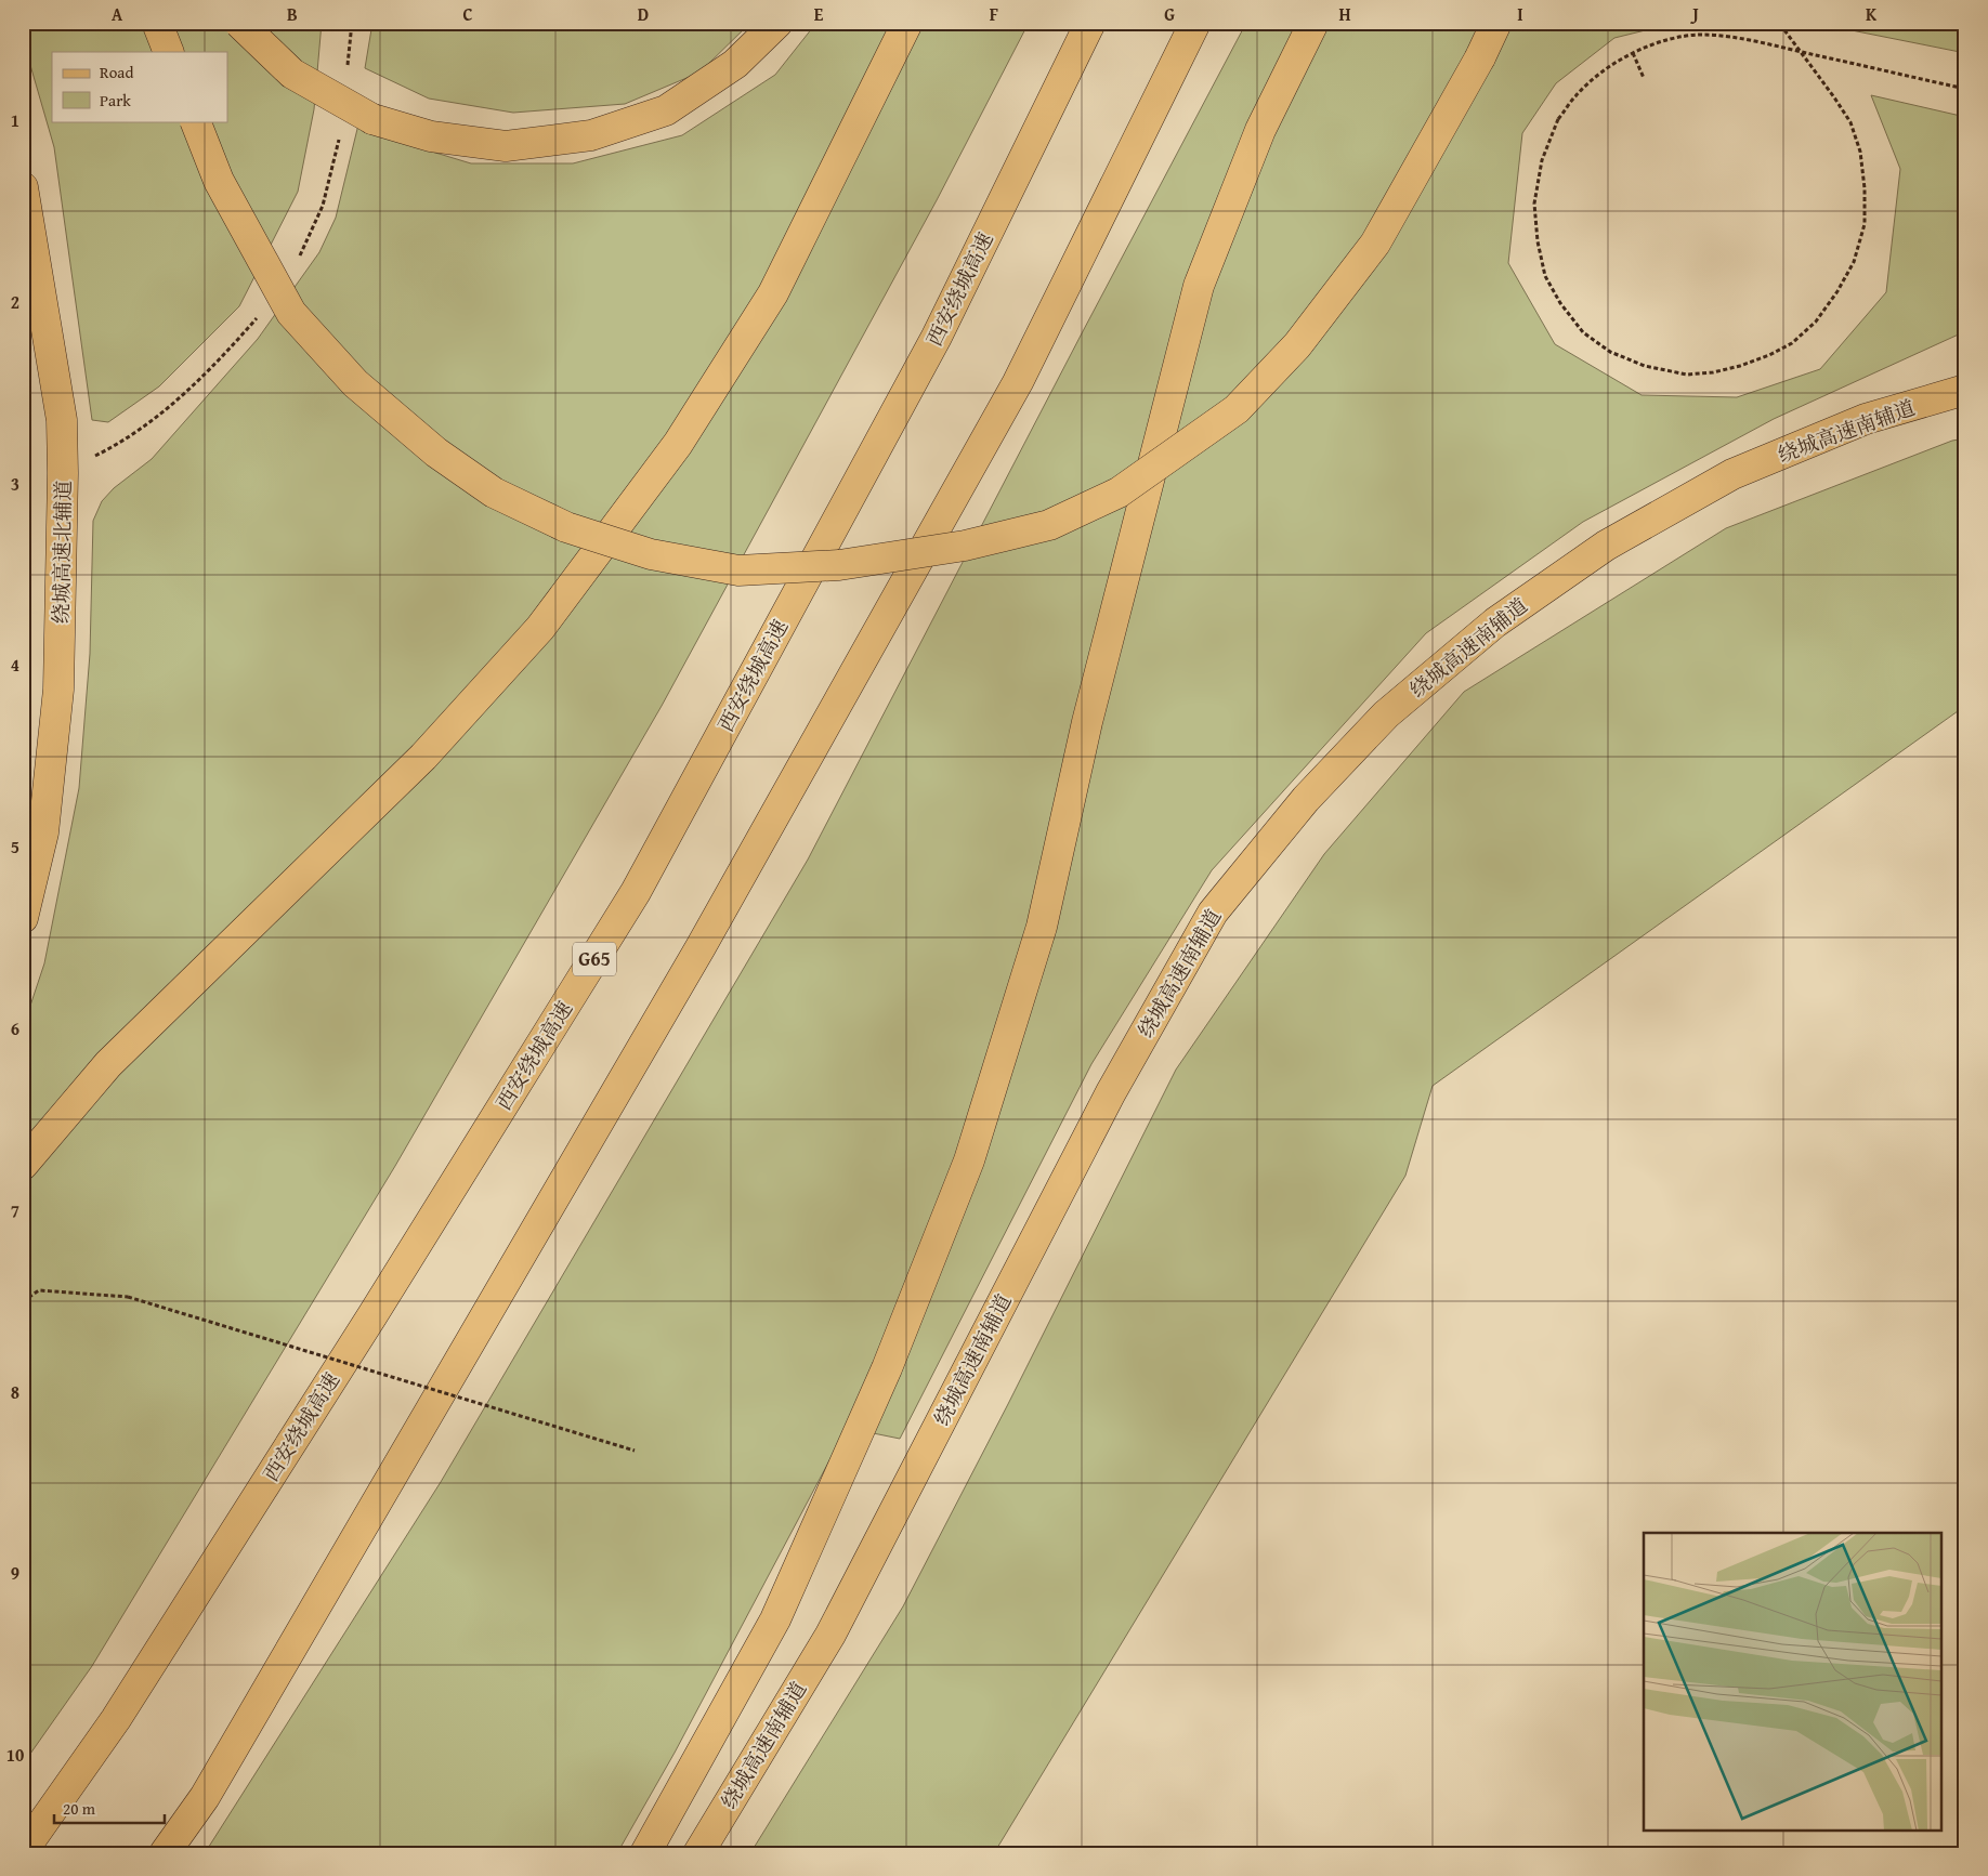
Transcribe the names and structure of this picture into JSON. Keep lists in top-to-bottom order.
{
  "streets": {
    "main road": [
      "西安绕城高速",
      "绕城高速南辅道",
      "绕城高速北辅道",
      "G65"
    ]
  },
  "legend": ["Road", "Park"],
  "scale_bar": "20 m",
  "grid": {
    "columns": [
      "A",
      "B",
      "C",
      "D",
      "E",
      "F",
      "G",
      "H",
      "I",
      "J",
      "K"
    ],
    "rows": [
      "1",
      "2",
      "3",
      "4",
      "5",
      "6",
      "7",
      "8",
      "9",
      "10"
    ]
  }
}
